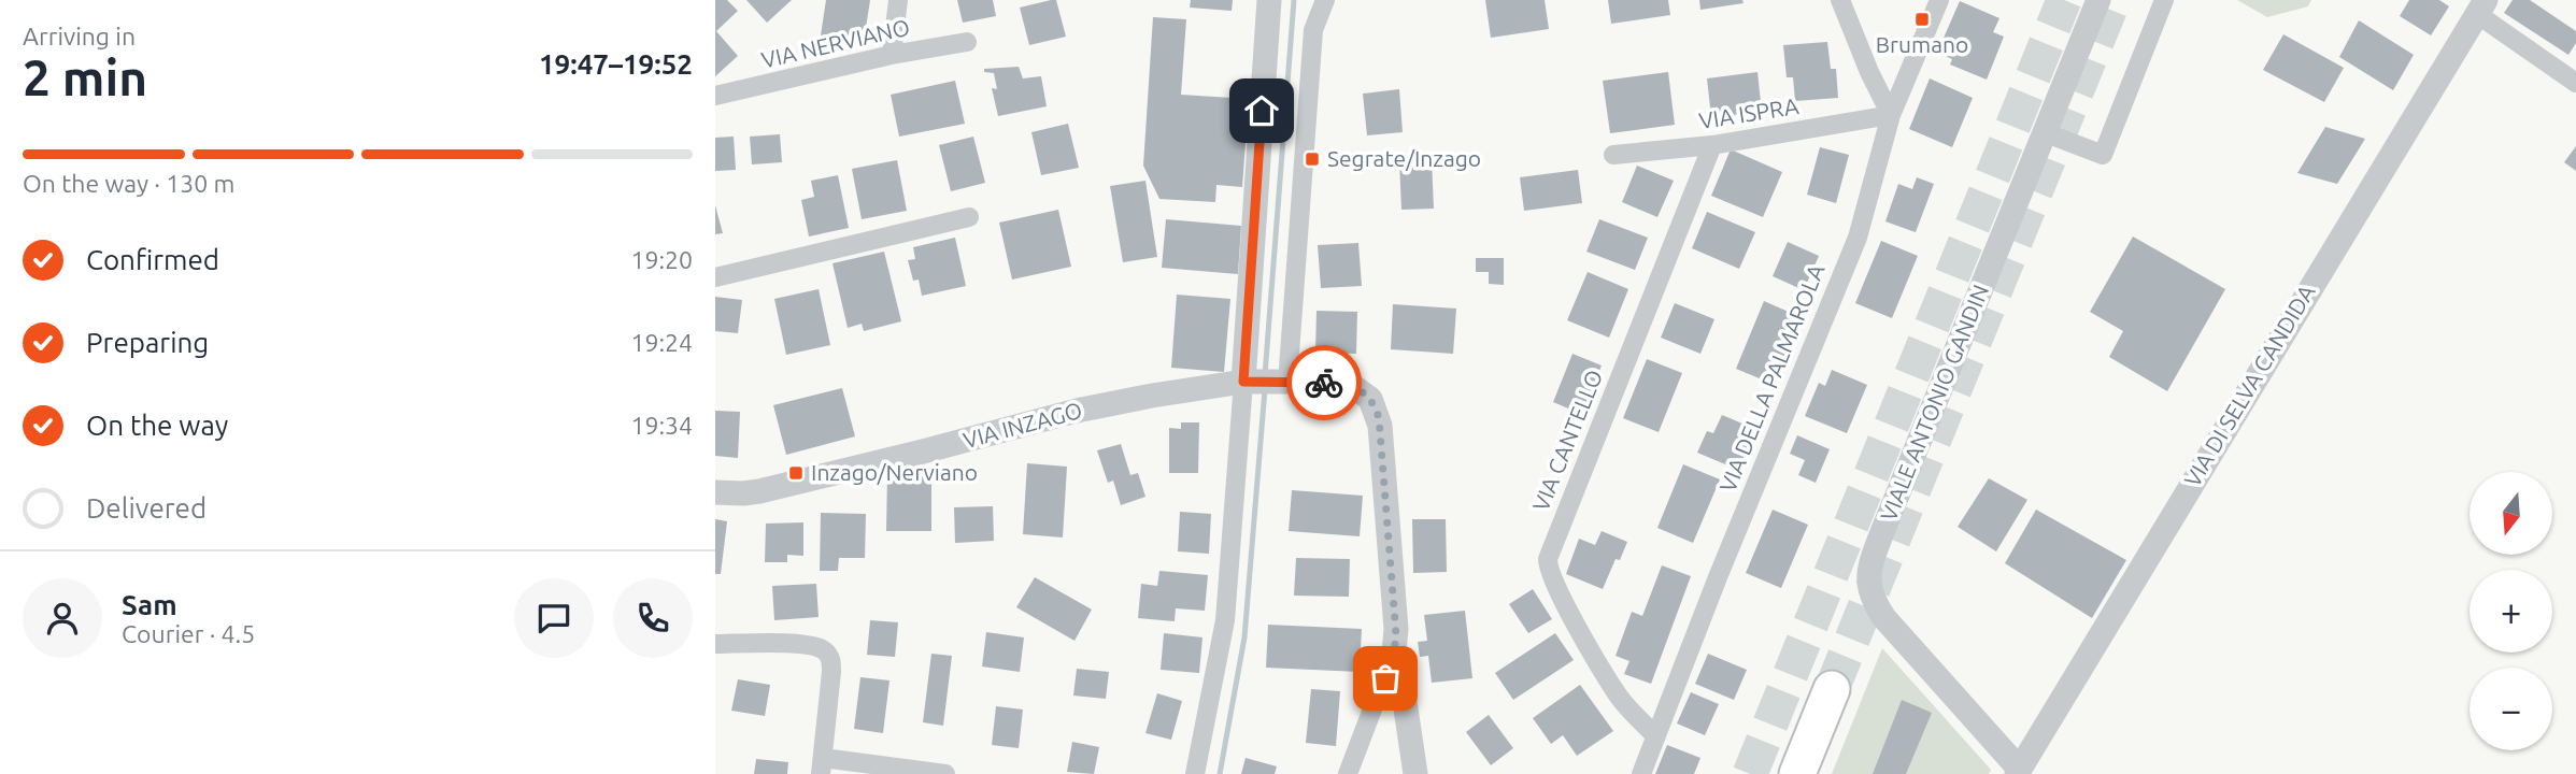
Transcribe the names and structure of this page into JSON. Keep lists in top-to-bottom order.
{
  "streets": {
    "street": [
      "VIA NERVIANO",
      "VIA ISPRA",
      "VIA DELLA PALMAROLA",
      "VIA DI SELVA CANDIDA",
      "VIALE ANTONIO GANDIN",
      "VIA INZAGO",
      "VIA CANTELLO"
    ]
  },
  "crossings": [
    ["VIA ISPRA", "VIA DELLA PALMAROLA"],
    ["VIA ISPRA", "VIA CANTELLO"],
    ["VIA DELLA PALMAROLA", "VIA CANTELLO"],
    ["VIA DI SELVA CANDIDA", "VIALE ANTONIO GANDIN"]
  ],
  "places": {
    "transit": ["Brumano", "Segrate/Inzago", "Inzago/Nerviano"]
  },
  "north": "bottom",
  "page": {
    "heading": ["2 min", "Arriving in", "19:47–19:52"],
    "panel": ["Sam", "Courier · 4.5"],
    "bar": "On the way · 130 m",
    "list": [
      ["Confirmed", "19:20"],
      ["Preparing", "19:24"],
      ["On the way", "19:34"],
      "Delivered"
    ],
    "map_buttons": ["+", "−"]
  }
}
